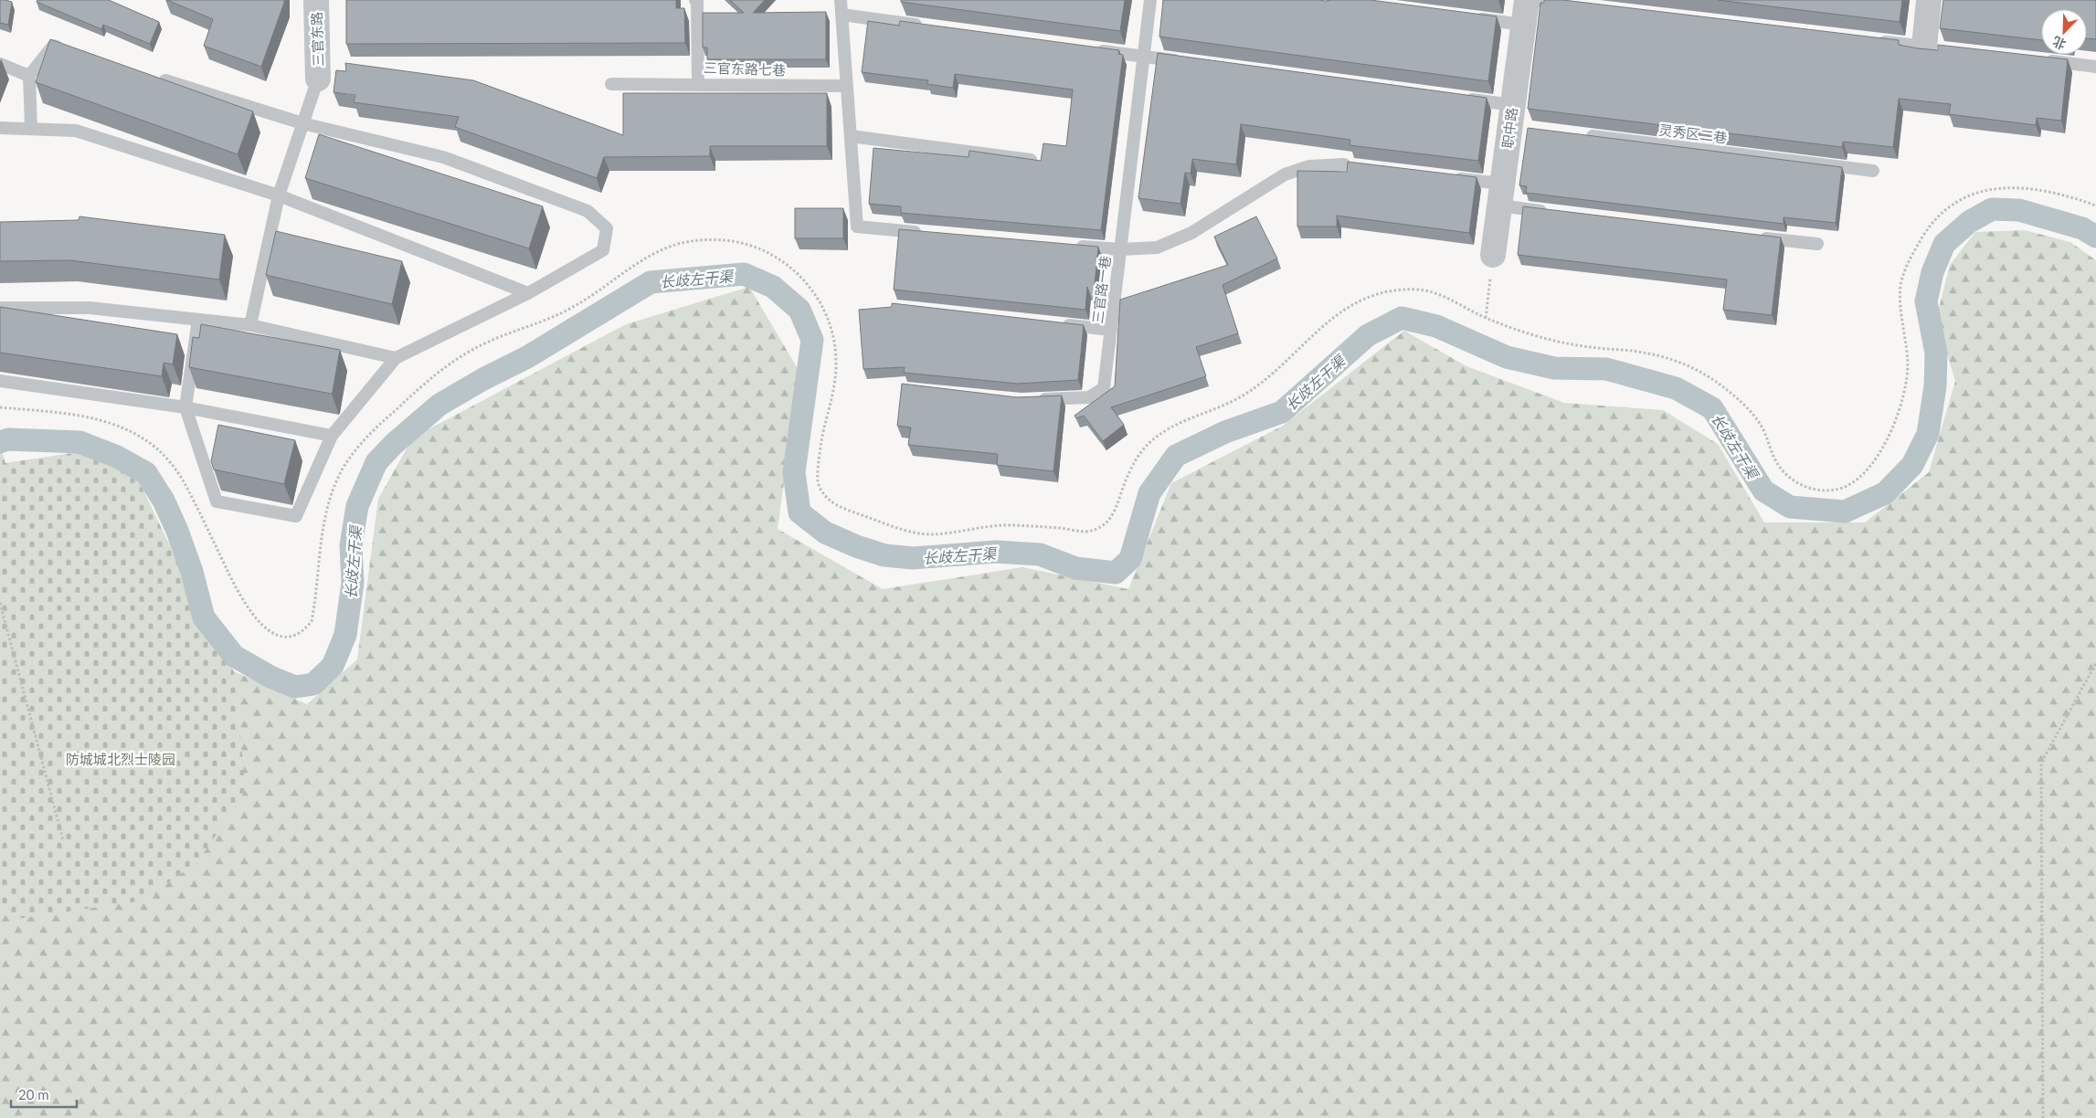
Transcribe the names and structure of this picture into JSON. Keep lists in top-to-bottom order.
{
  "streets": {
    "street": ["三官东路", "职中路"],
    "lane": ["三官东路七巷", "灵秀区二巷", "三官路一巷"]
  },
  "water": ["长歧左干渠"],
  "parks": ["防城城北烈士陵园"],
  "scale_bar": "20 m",
  "north": "bottom left"
}
